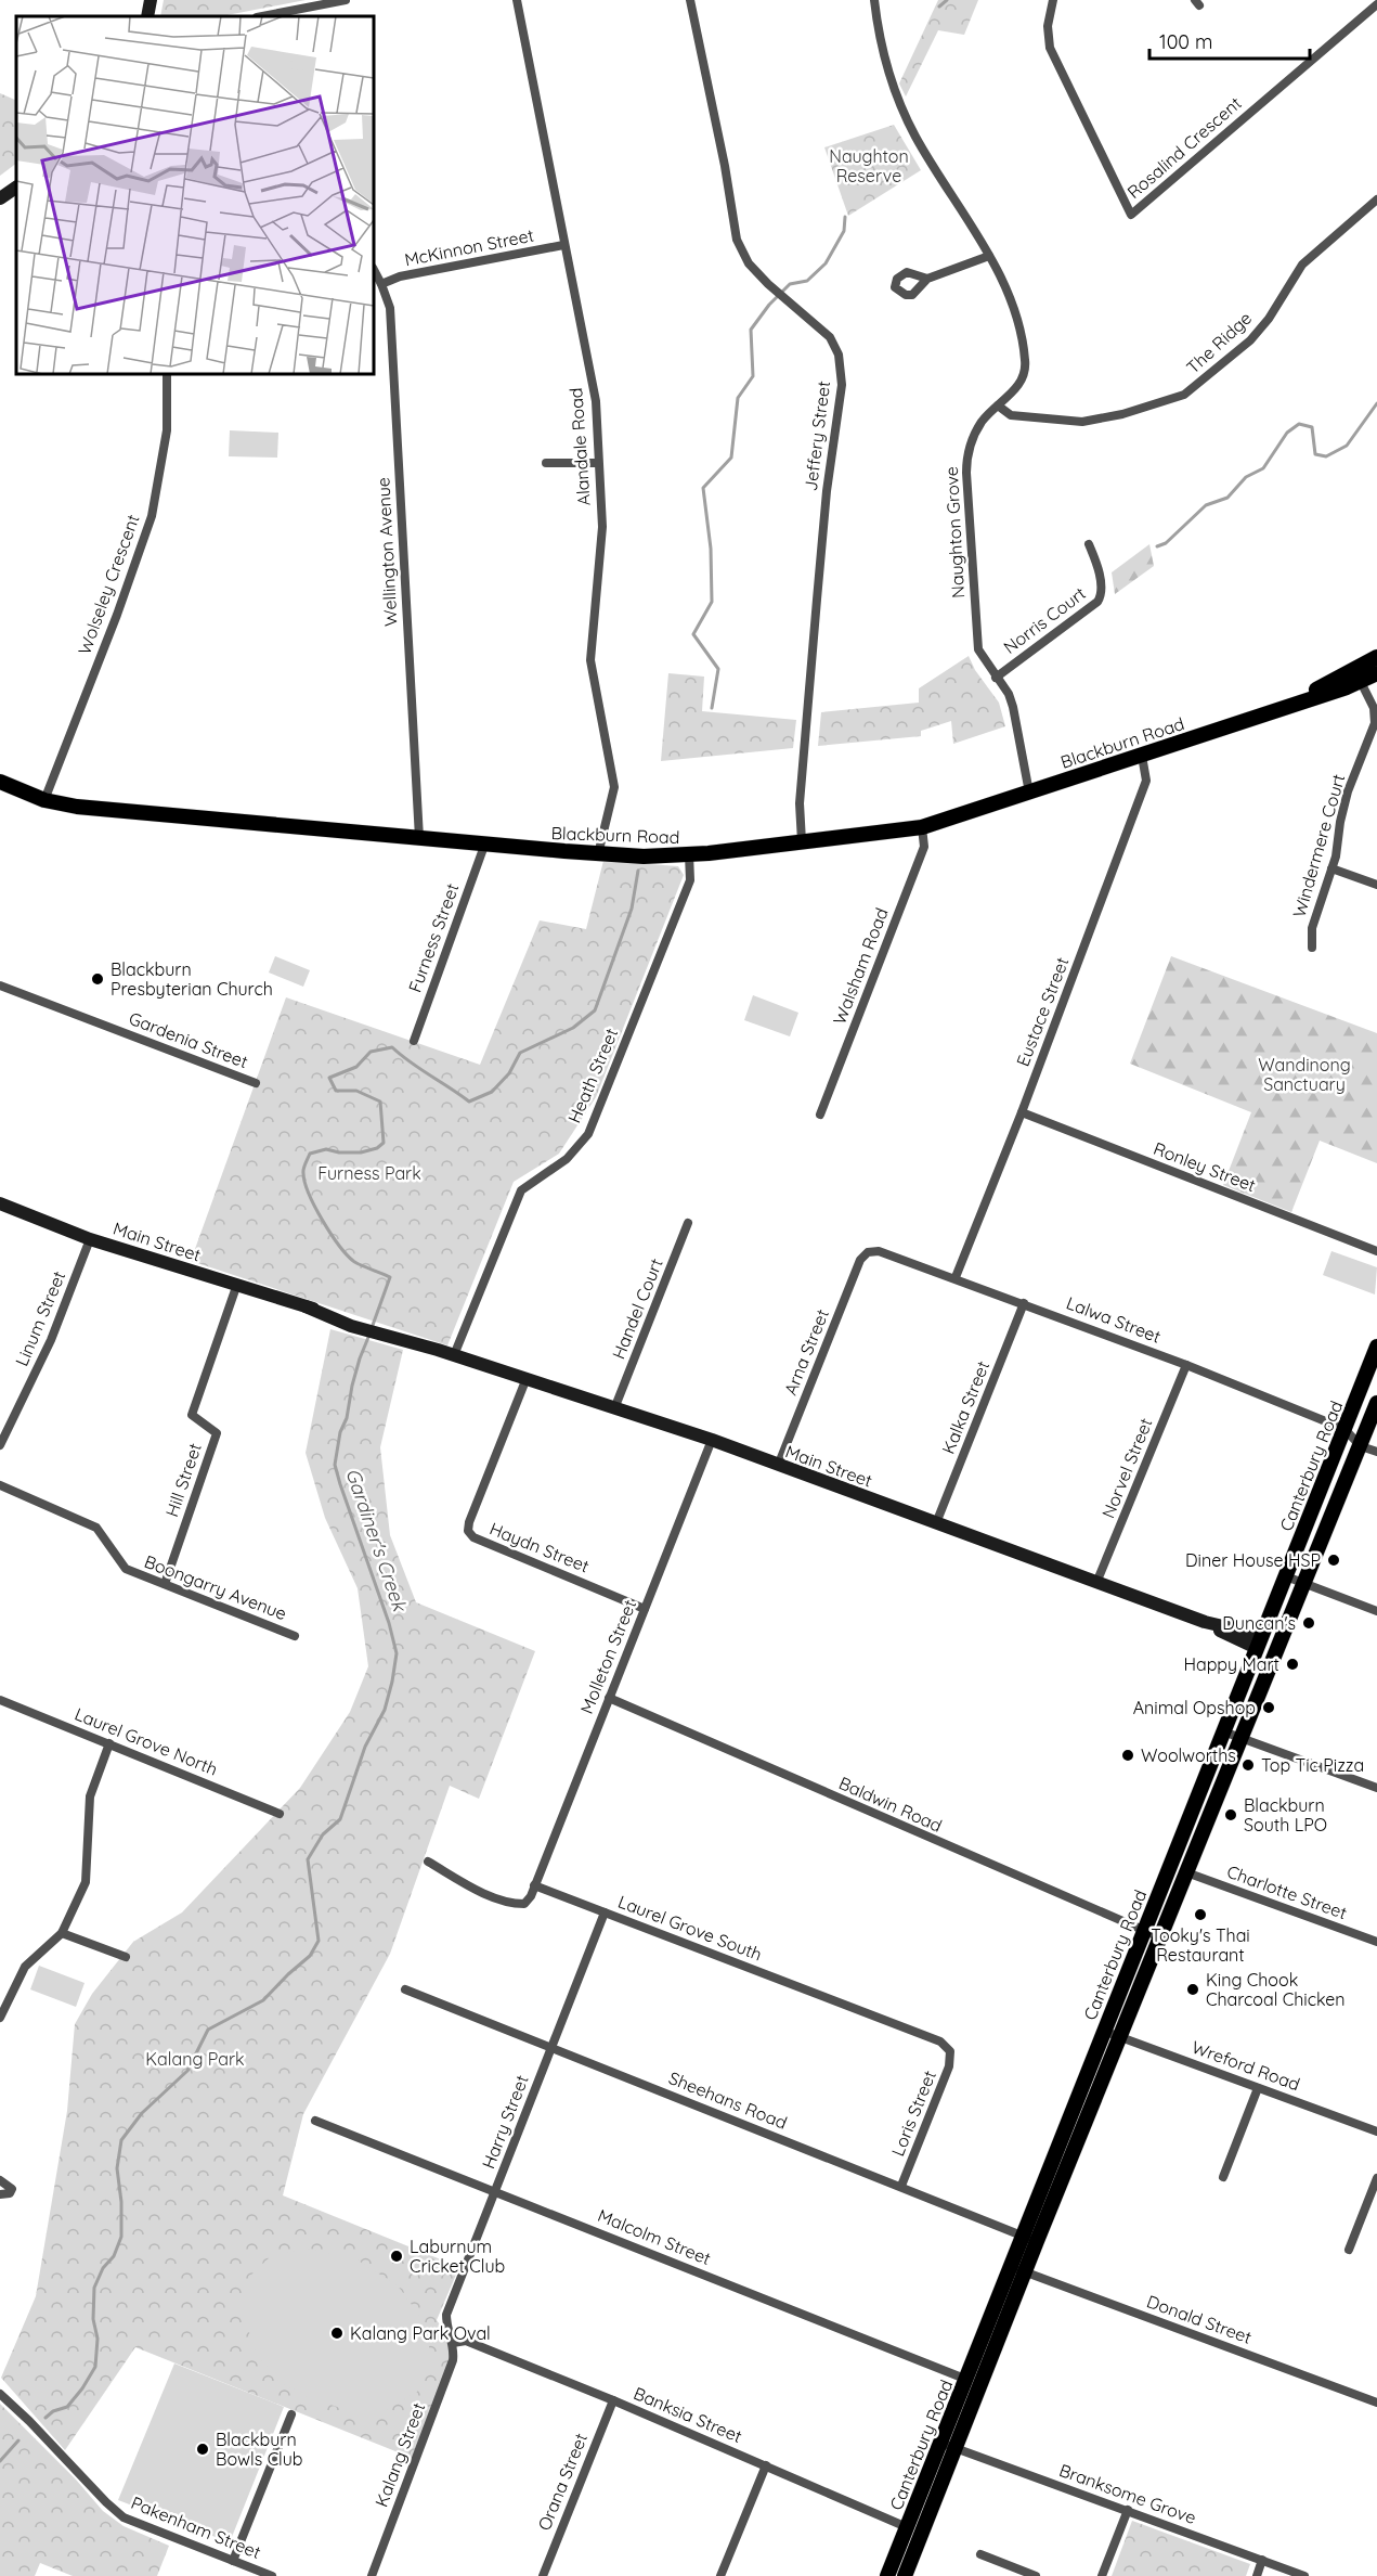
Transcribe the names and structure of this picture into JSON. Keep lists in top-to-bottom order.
{
  "streets": {
    "main road": ["Blackburn Road", "Canterbury Road"],
    "street": [
      "Rosalind Crescent",
      "McKinnon Street",
      "The Ridge",
      "Jeffery Street",
      "Alandale Road",
      "Naughton Grove",
      "Wellington Avenue",
      "Wolseley Crescent",
      "Norris Court",
      "Windermere Court",
      "Furness Street",
      "Walsham Road",
      "Eustace Street",
      "Gardenia Street",
      "Heath Street",
      "Ronley Street",
      "Main Street",
      "Handel Court",
      "Linum Street",
      "Lalwa Street",
      "Arna Street",
      "Kalka Street",
      "Norvel Street",
      "Hill Street",
      "Haydn Street",
      "Boongarry Avenue",
      "Molleton Street",
      "Laurel Grove North",
      "Baldwin Road",
      "Charlotte Street",
      "Laurel Grove South",
      "Wreford Road",
      "Sheehans Road",
      "Loris Street",
      "Harry Street",
      "Malcolm Street",
      "Donald Street",
      "Banksia Street",
      "Kalang Street",
      "Orana Street",
      "Branksome Grove",
      "Pakenham Street"
    ]
  },
  "crossings": [
    ["McKinnon Street", "Alandale Road"],
    ["McKinnon Street", "Wellington Avenue"],
    ["The Ridge", "Naughton Grove"],
    ["Jeffery Street", "Blackburn Road"],
    ["Alandale Road", "Blackburn Road"],
    ["Naughton Grove", "Norris Court"],
    ["Naughton Grove", "Blackburn Road"],
    ["Wellington Avenue", "Blackburn Road"],
    ["Wolseley Crescent", "Blackburn Road"],
    ["Blackburn Road", "Windermere Court"],
    ["Blackburn Road", "Furness Street"],
    ["Blackburn Road", "Walsham Road"],
    ["Blackburn Road", "Eustace Street"],
    ["Blackburn Road", "Heath Street"],
    ["Eustace Street", "Ronley Street"],
    ["Eustace Street", "Lalwa Street"],
    ["Heath Street", "Main Street"],
    ["Main Street", "Handel Court"],
    ["Main Street", "Linum Street"],
    ["Main Street", "Arna Street"],
    ["Main Street", "Kalka Street"],
    ["Main Street", "Canterbury Road"],
    ["Main Street", "Norvel Street"],
    ["Main Street", "Hill Street"],
    ["Main Street", "Haydn Street"],
    ["Main Street", "Molleton Street"],
    ["Lalwa Street", "Arna Street"],
    ["Lalwa Street", "Kalka Street"],
    ["Lalwa Street", "Canterbury Road"],
    ["Lalwa Street", "Norvel Street"],
    ["Canterbury Road", "Baldwin Road"],
    ["Canterbury Road", "Charlotte Street"],
    ["Canterbury Road", "Wreford Road"],
    ["Canterbury Road", "Sheehans Road"],
    ["Canterbury Road", "Malcolm Street"],
    ["Canterbury Road", "Donald Street"],
    ["Canterbury Road", "Banksia Street"],
    ["Canterbury Road", "Branksome Grove"],
    ["Hill Street", "Boongarry Avenue"],
    ["Haydn Street", "Molleton Street"],
    ["Molleton Street", "Baldwin Road"],
    ["Molleton Street", "Laurel Grove South"],
    ["Laurel Grove South", "Loris Street"],
    ["Laurel Grove South", "Harry Street"],
    ["Sheehans Road", "Loris Street"],
    ["Sheehans Road", "Harry Street"],
    ["Harry Street", "Malcolm Street"],
    ["Harry Street", "Banksia Street"],
    ["Harry Street", "Kalang Street"],
    ["Banksia Street", "Kalang Street"],
    ["Banksia Street", "Orana Street"]
  ],
  "water": ["Gardiner's Creek"],
  "parks": [
    "Naughton Reserve",
    "Wandinong Sanctuary",
    "Furness Park",
    "Kalang Park"
  ],
  "places": [
    "Blackburn Presbyterian Church",
    "Diner House HSP",
    "Duncan's",
    "Happy Mart",
    "Animal Opshop",
    "Woolworths",
    "Top Tic Pizza",
    "Blackburn South LPO",
    "Tooky's Thai Restaurant",
    "King Chook Charcoal Chicken",
    "Laburnum Cricket Club",
    "Kalang Park Oval",
    "Blackburn Bowls Club"
  ],
  "scale_bar": "100 m"
}
